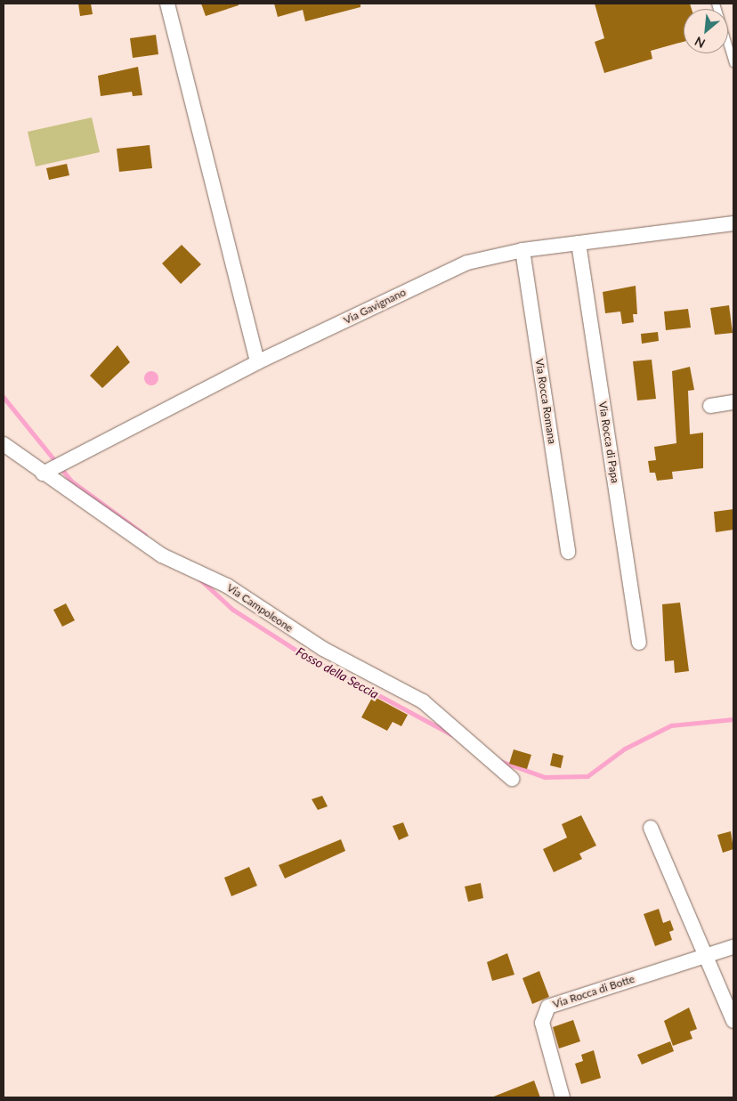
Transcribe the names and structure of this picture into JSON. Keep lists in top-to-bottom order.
{
  "streets": {
    "street": [
      "Via Gavignano",
      "Via Rocca Romana",
      "Via Rocca di Papa",
      "Via Campoleone",
      "Via Rocca di Botte"
    ]
  },
  "crossings": [
    ["Via Gavignano", "Via Rocca Romana"],
    ["Via Gavignano", "Via Rocca di Papa"],
    ["Via Gavignano", "Via Campoleone"]
  ],
  "water": ["Fosso della Seccia"],
  "north": "bottom left"
}
